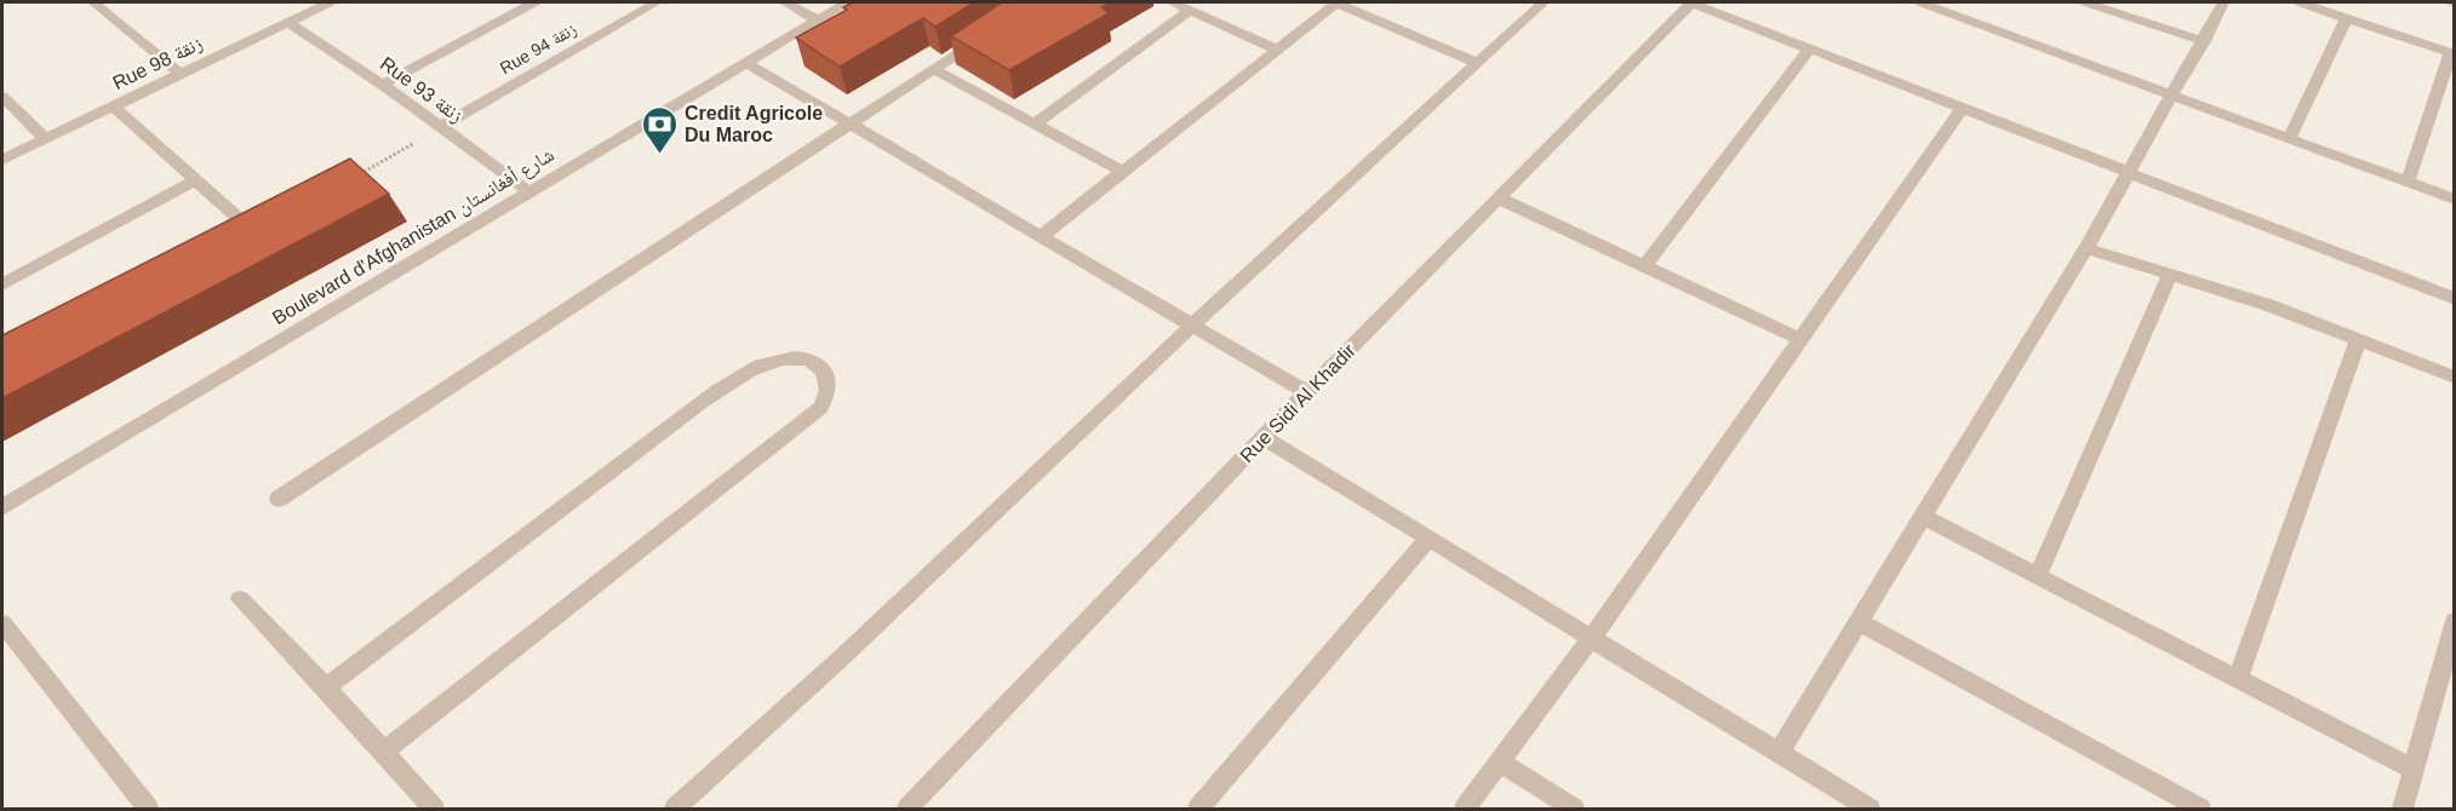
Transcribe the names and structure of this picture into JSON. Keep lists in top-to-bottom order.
{
  "streets": {
    "street": [
      "Rue 94 زنقة",
      "Rue 98 زنقة",
      "Rue 93 زنقة",
      "Boulevard d'Afghanistan شارع أفغانستان",
      "Rue Sidi Al Khadir"
    ]
  },
  "crossings": [
    ["Rue 94 زنقة", "Rue 93 زنقة"],
    ["Rue 98 زنقة", "Rue 93 زنقة"],
    ["Rue 93 زنقة", "Boulevard d'Afghanistan شارع أفغانستان"]
  ],
  "places": {
    "bank": ["Credit Agricole Du Maroc"]
  }
}
